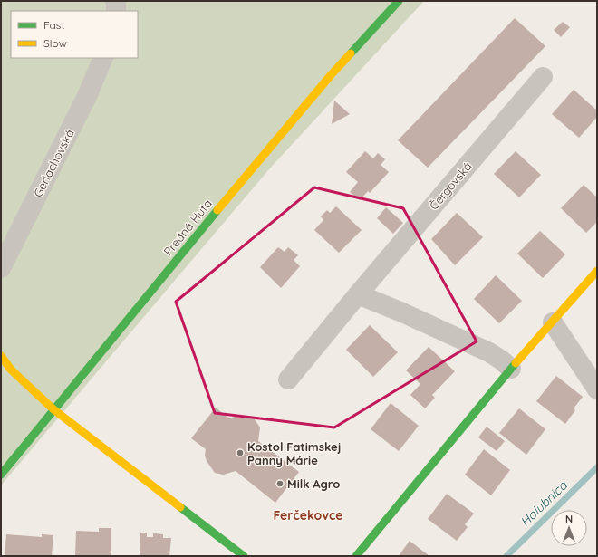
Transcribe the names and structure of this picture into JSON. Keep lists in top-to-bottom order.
{
  "streets": {
    "street": ["Gerlachovská", "Čergovská", "Predná Huta"]
  },
  "districts": ["Ferčekovce"],
  "water": ["Holubnica"],
  "places": ["Kostol Fatimskej Panny Márie", "Milk Agro"],
  "legend": ["Fast", "Slow"],
  "north": "top"
}
